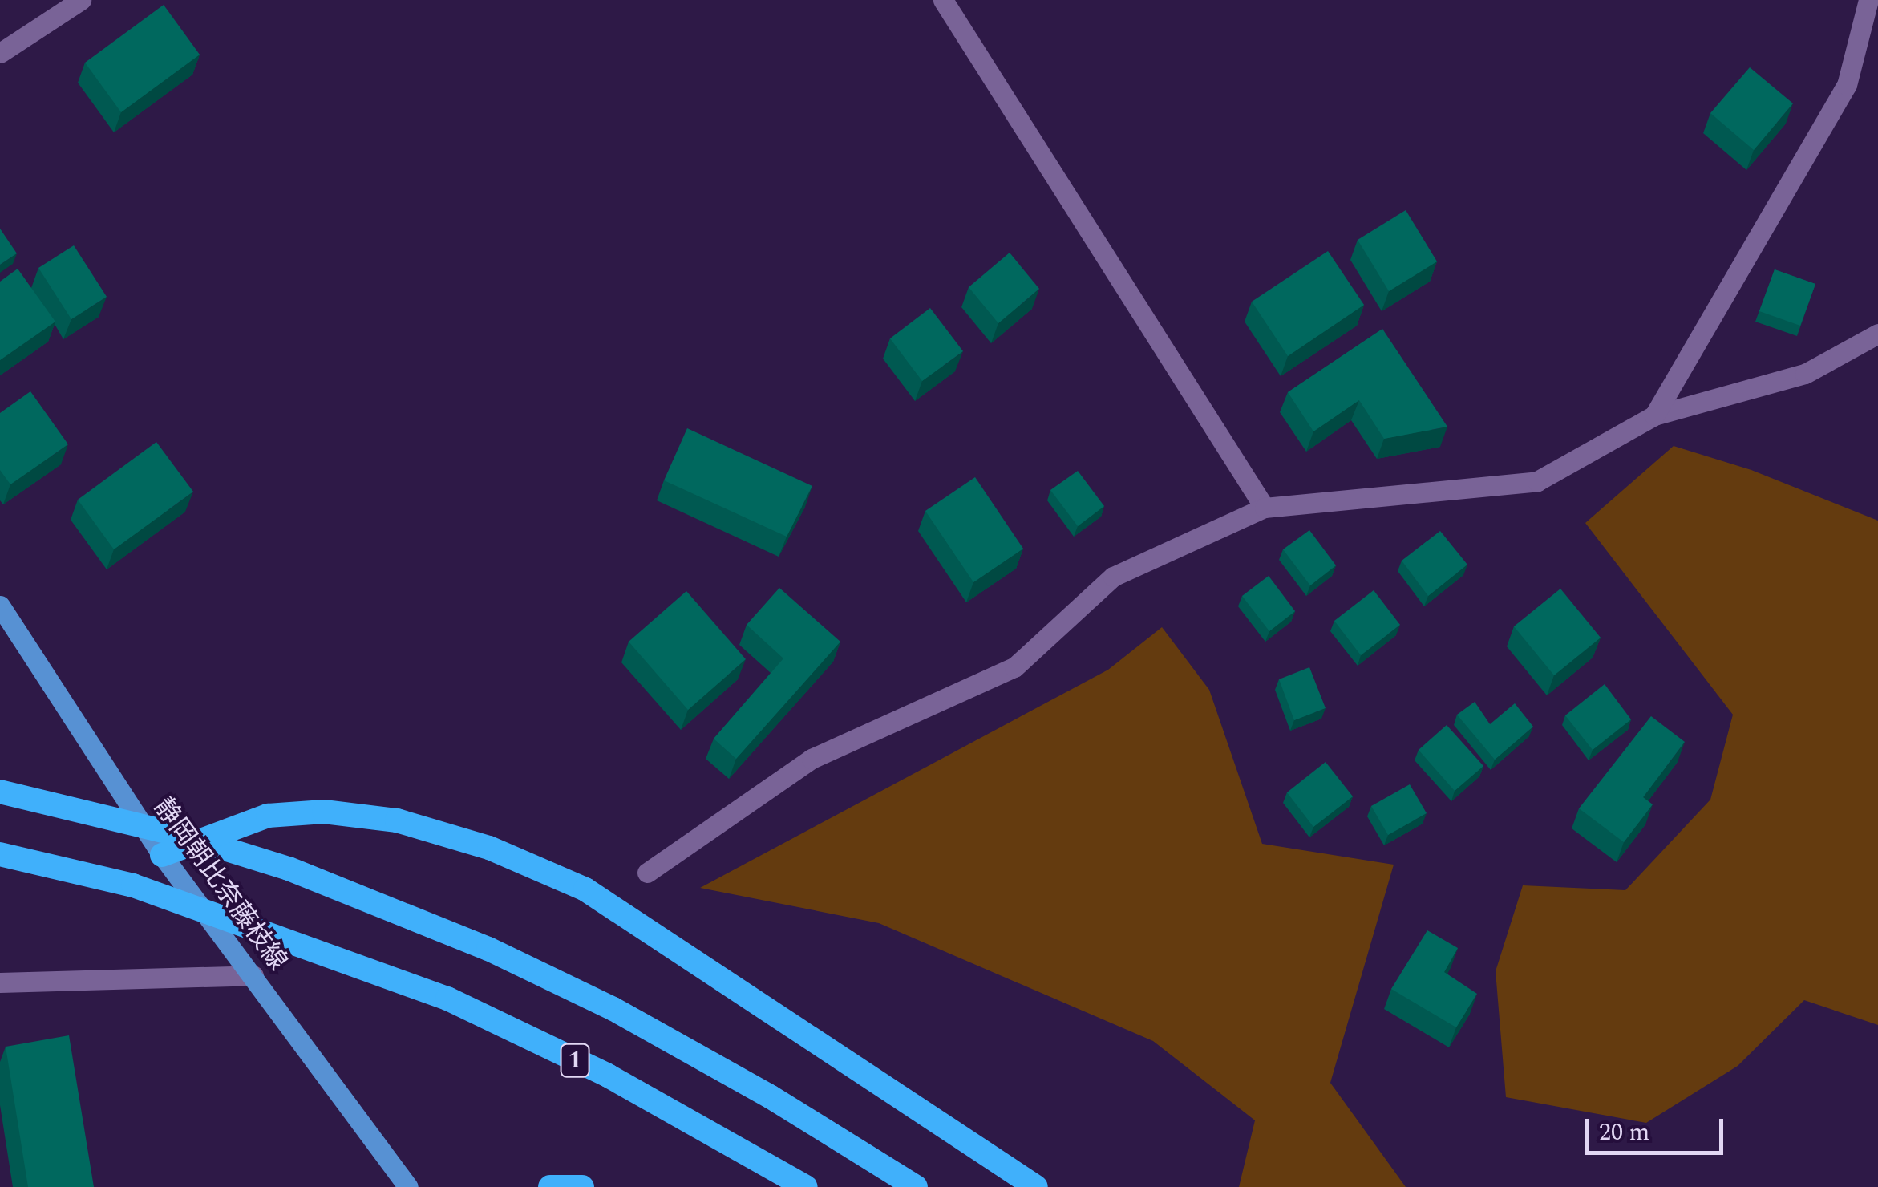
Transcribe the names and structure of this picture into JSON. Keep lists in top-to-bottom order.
{
  "streets": {
    "highway": ["1"],
    "main road": ["静岡朝比奈藤枝線"]
  },
  "scale_bar": "20 m"
}
